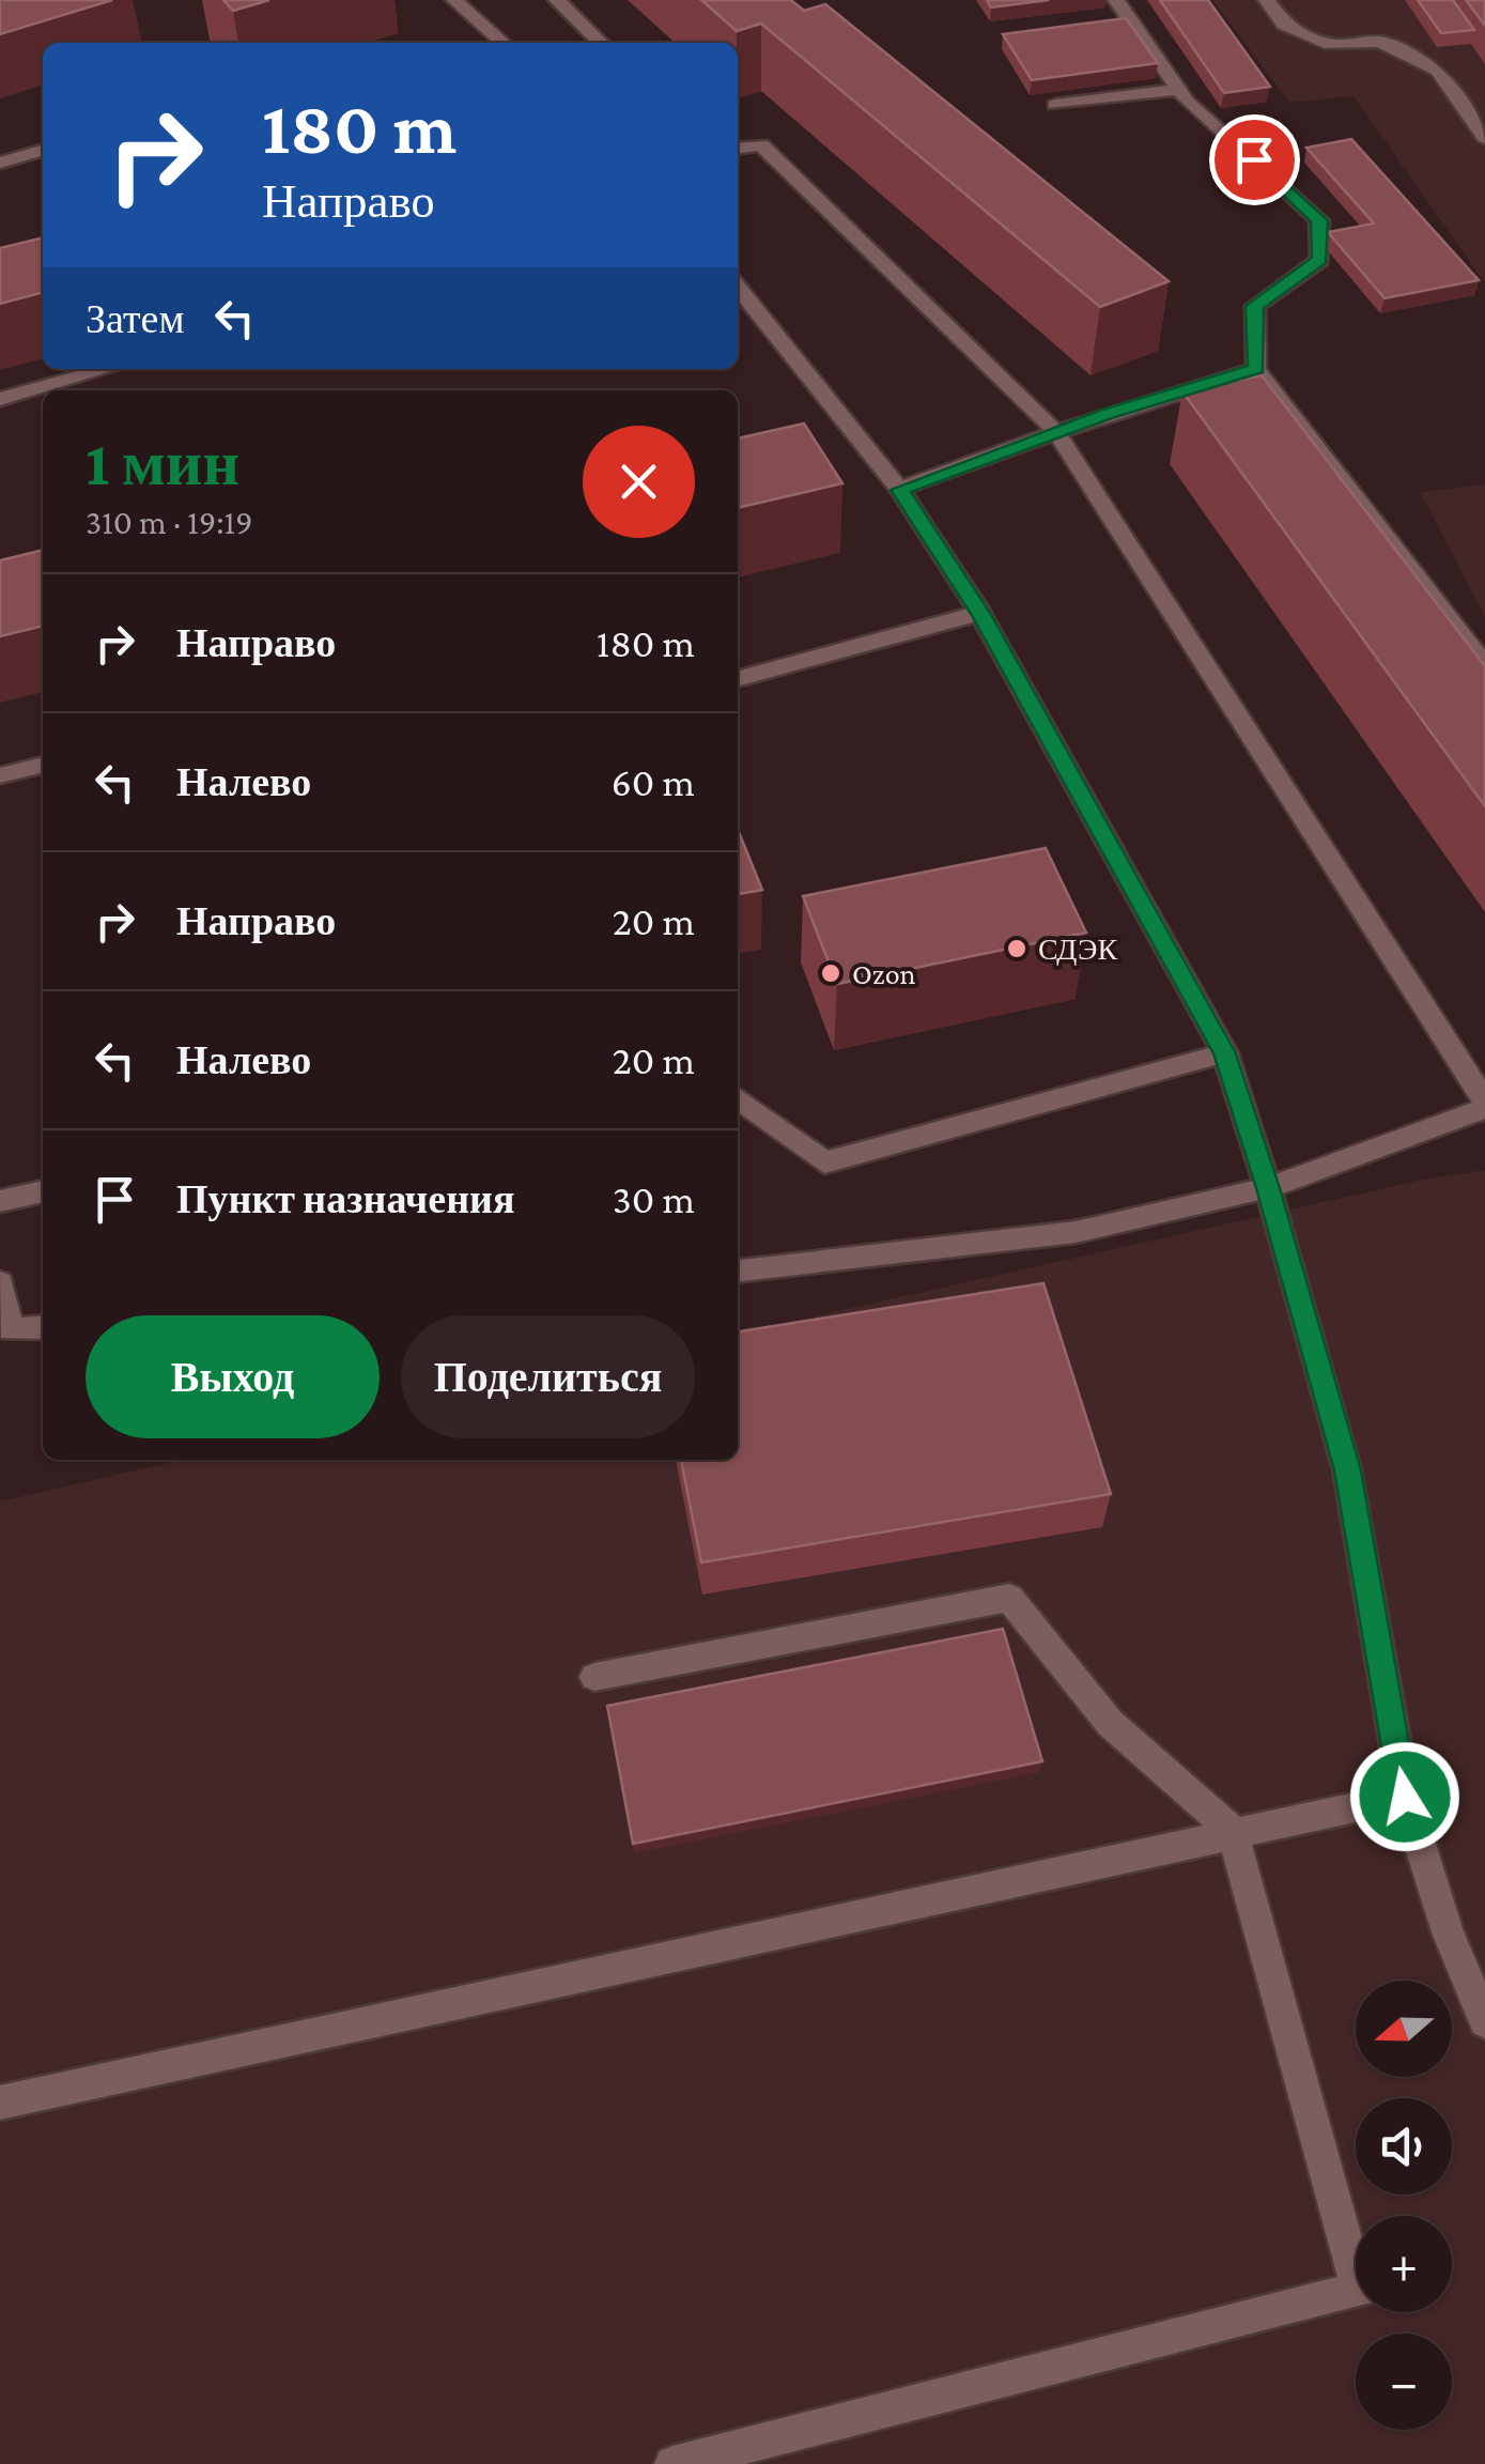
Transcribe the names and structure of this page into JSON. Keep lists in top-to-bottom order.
{
  "places": ["СДЭК", "Ozon"],
  "north": "left",
  "page": {
    "turn": ["180 m", "Направо"],
    "then": "Затем",
    "heading": ["1 мин", "310 m · 19:19"],
    "list": [
      {
        "name": "Направо",
        "value": "180 m"
      },
      {
        "name": "Налево",
        "value": "60 m"
      },
      {
        "name": "Направо",
        "value": "20 m"
      },
      {
        "name": "Налево",
        "value": "20 m"
      },
      {
        "name": "Пункт назначения",
        "value": "30 m"
      }
    ],
    "buttons": ["Выход", "Поделиться"],
    "map_buttons": ["+", "−"]
  }
}
